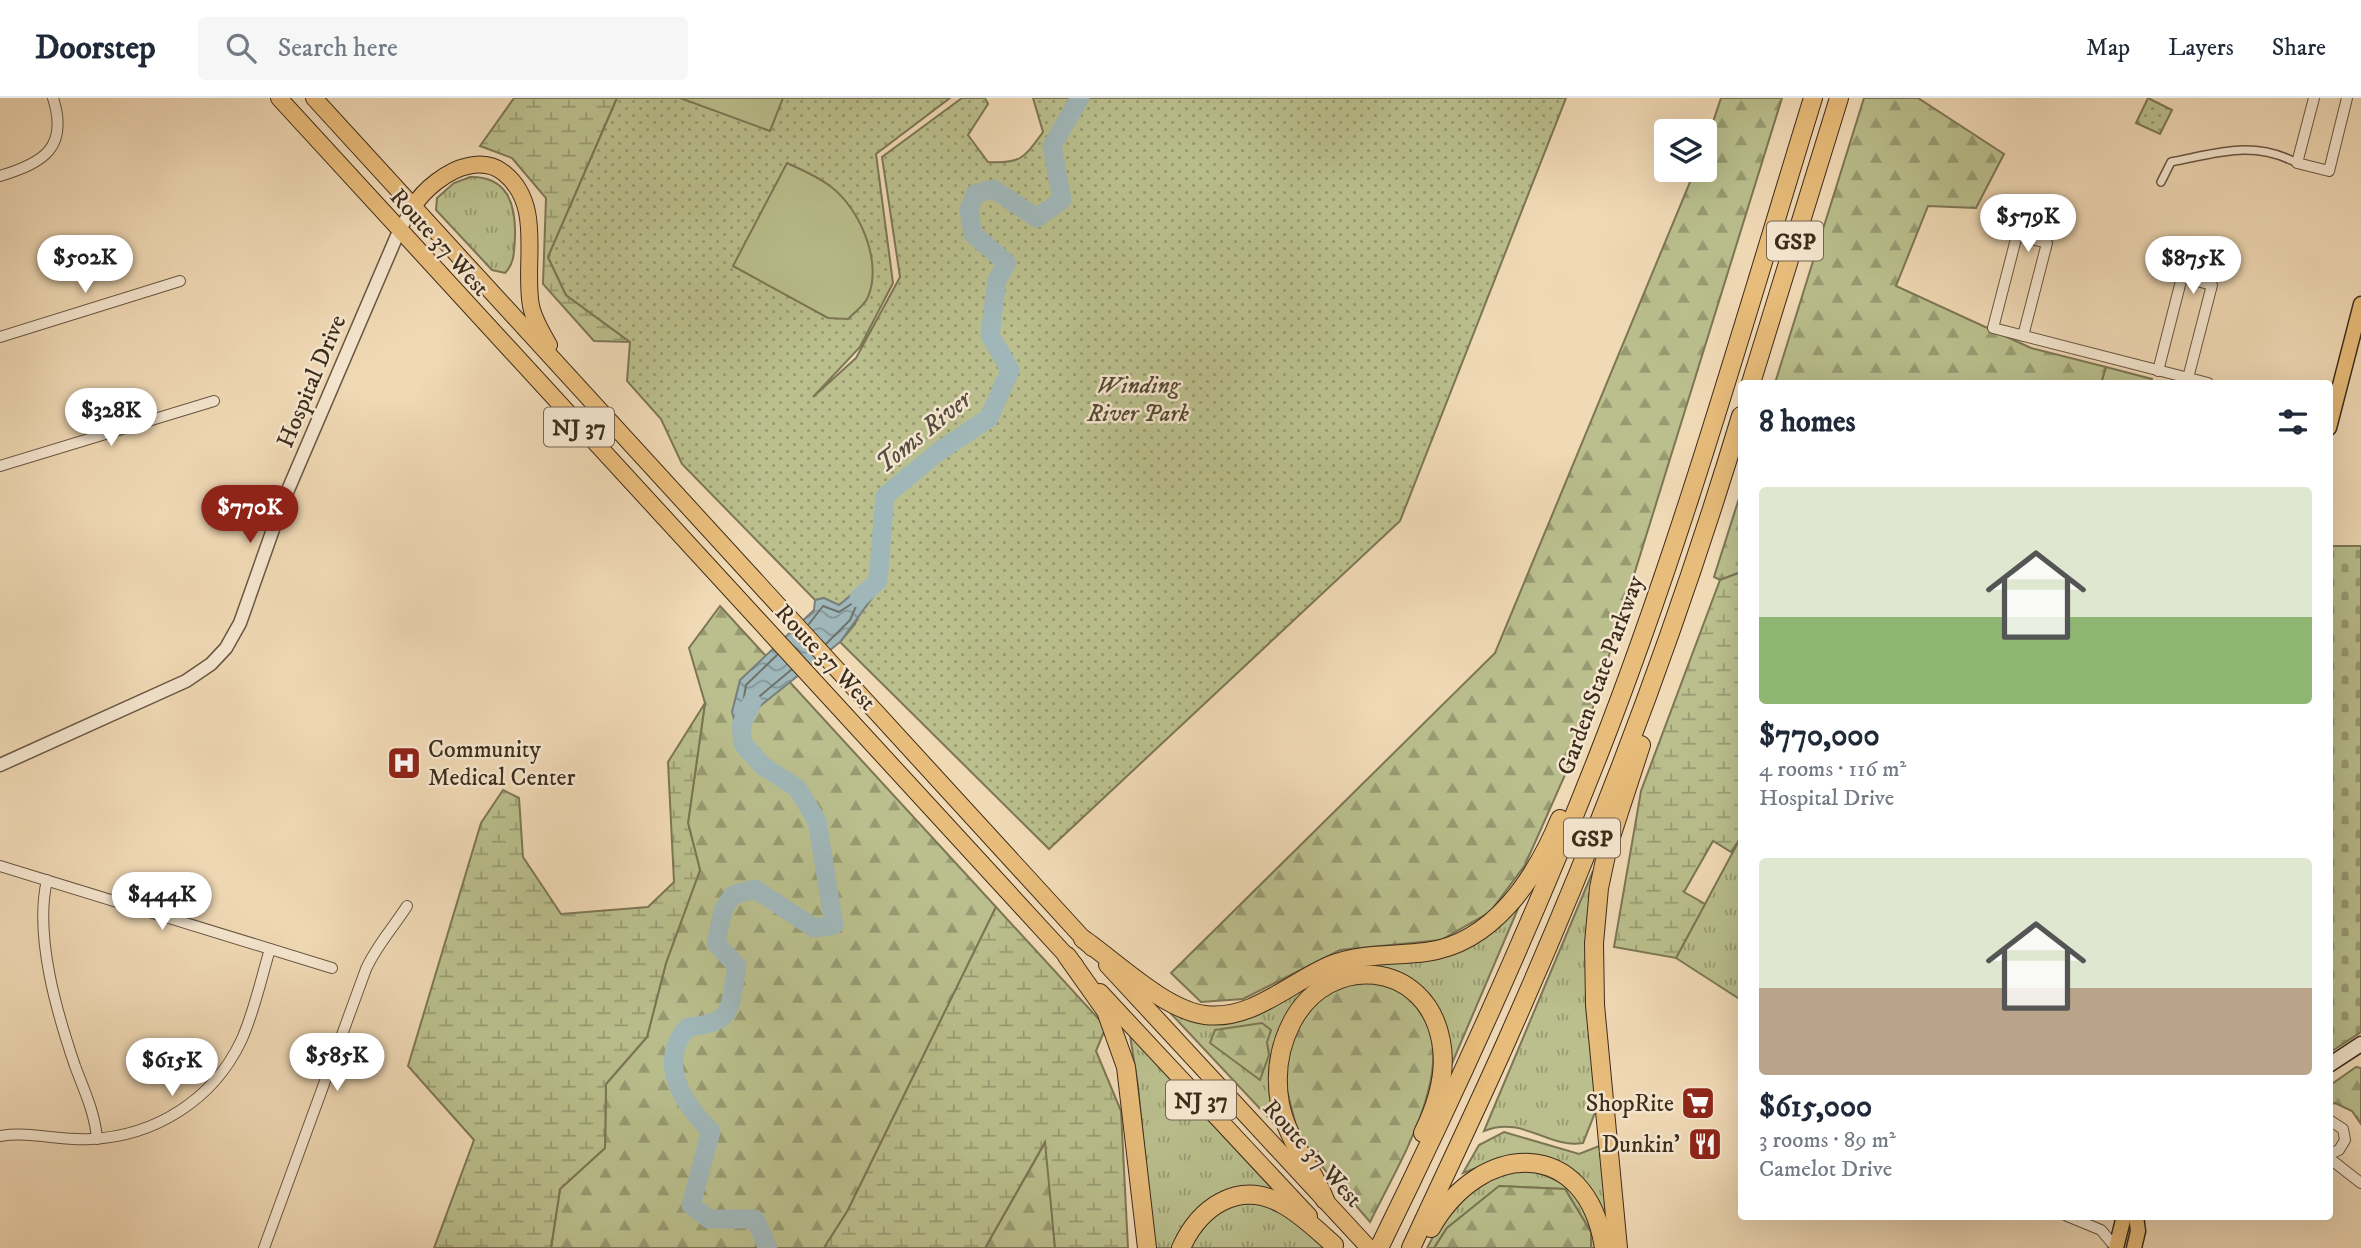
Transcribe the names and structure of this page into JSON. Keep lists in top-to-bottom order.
{
  "streets": {
    "highway": [
      "GSP",
      "Route 37 West",
      "NJ 37",
      "Garden State Parkway"
    ],
    "street": ["Hospital Drive"]
  },
  "crossings": [
    ["Route 37 West", "Hospital Drive"]
  ],
  "water": ["Toms River"],
  "parks": ["Winding River Park"],
  "places": {
    "hospital": ["Community Medical Center"],
    "supermarket": ["ShopRite"],
    "restaurant": ["Dunkin'"]
  },
  "page": {
    "header": "Doorstep",
    "search": "Search here",
    "nav": ["Map", "Layers", "Share"],
    "price": [
      "$579K",
      "$502K",
      "$875K",
      "$328K",
      "$770K",
      "$444K",
      "$585K",
      "$615K"
    ],
    "heading": "8 homes",
    "list": [
      {
        "name": "$770,000",
        "note": "4 rooms · 116 m² · Hospital Drive"
      },
      {
        "name": "$615,000",
        "note": "3 rooms · 89 m² · Camelot Drive"
      }
    ]
  }
}
